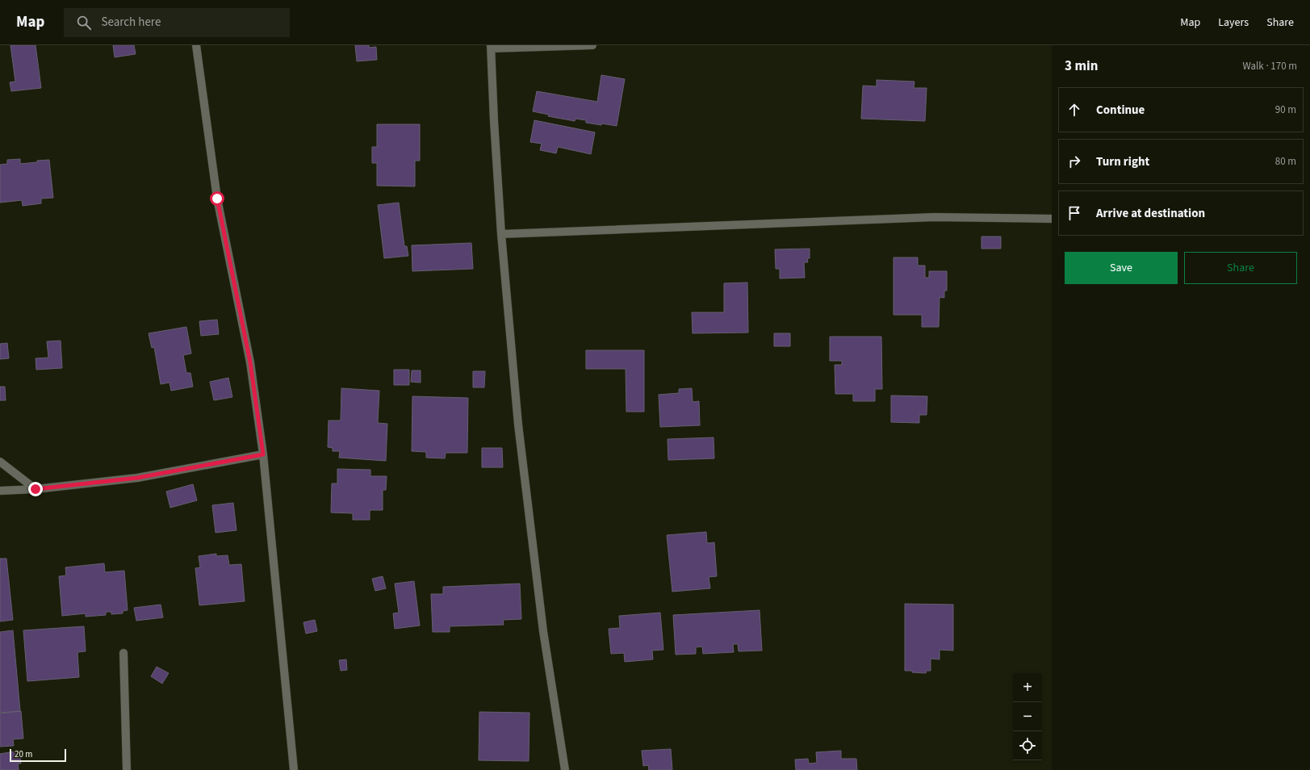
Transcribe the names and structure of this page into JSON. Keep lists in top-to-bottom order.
{
  "scale_bar": "20 m",
  "page": {
    "header": "Map",
    "search": "Search here",
    "nav": ["Map", "Layers", "Share"],
    "heading": ["3 min", "Walk · 170 m"],
    "list": [
      ["Continue", "90 m"],
      ["Turn right", "80 m"],
      "Arrive at destination"
    ],
    "buttons": ["Save", "Share"],
    "map_buttons": ["+", "−"],
    "scale": "20 m"
  }
}
